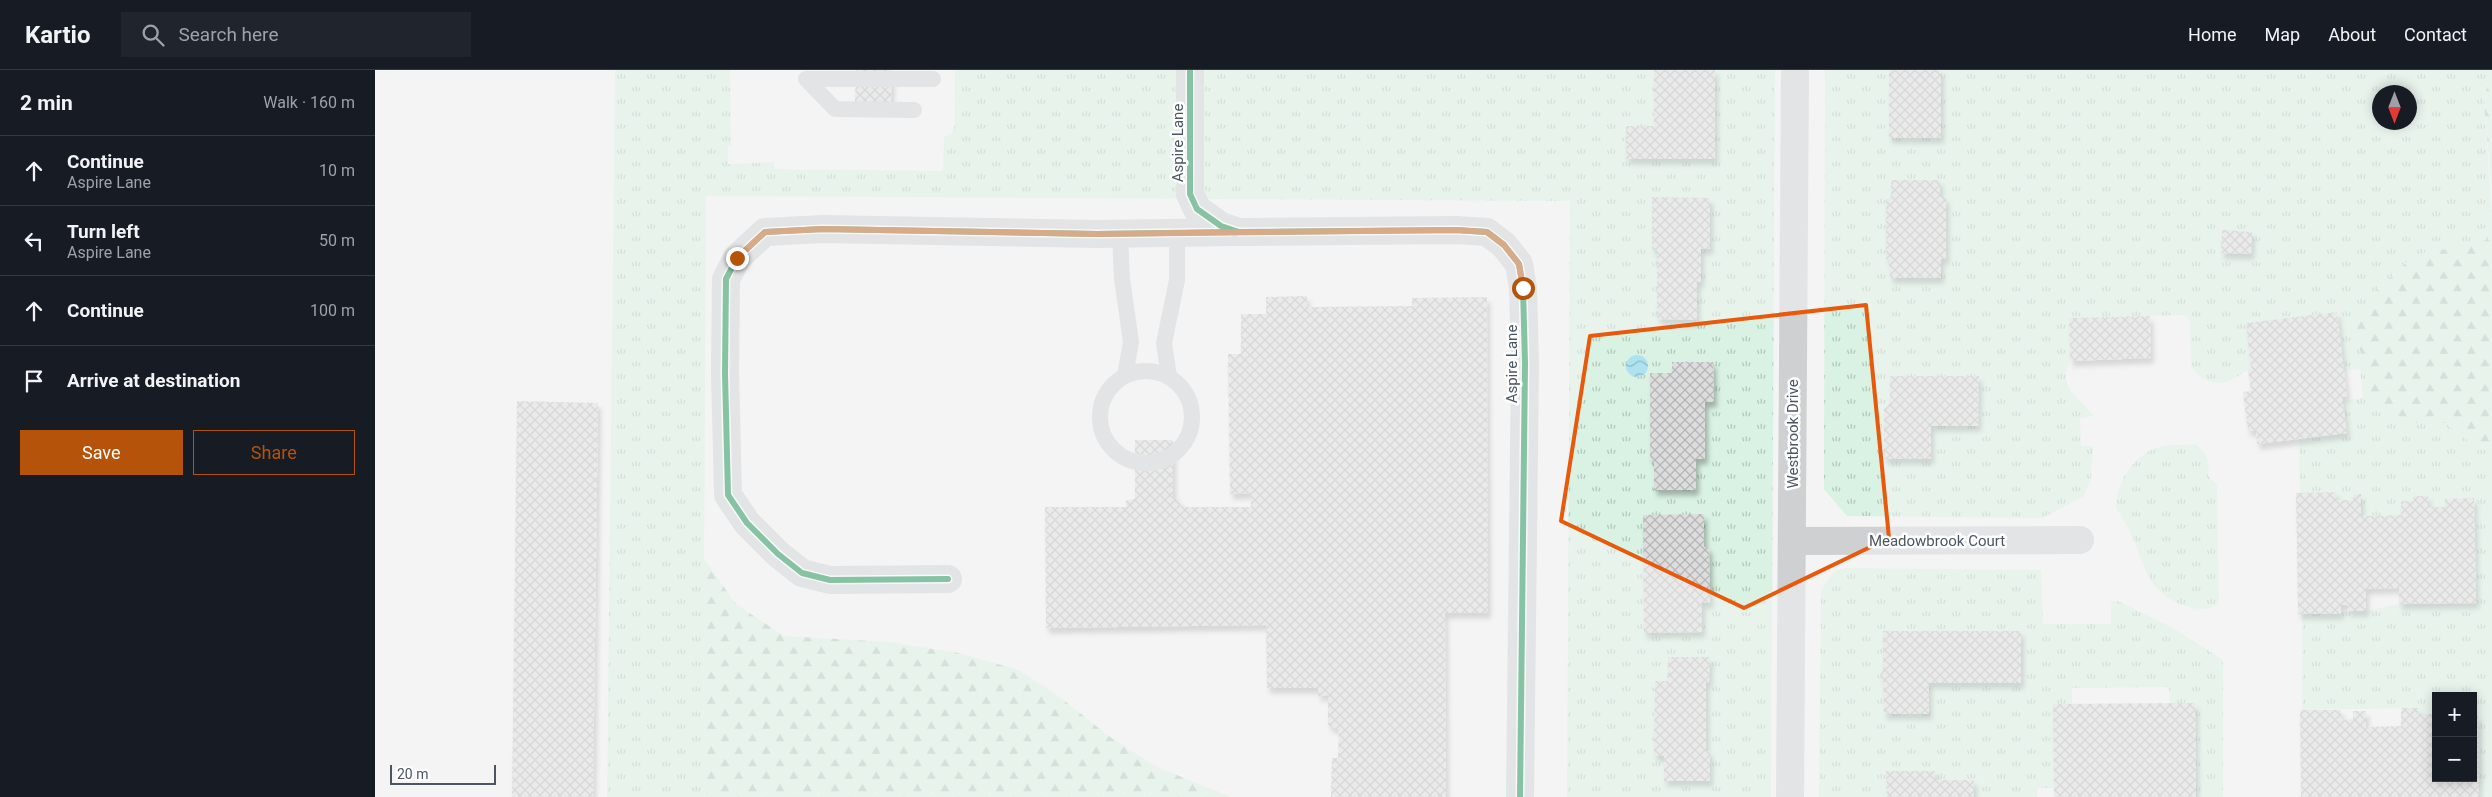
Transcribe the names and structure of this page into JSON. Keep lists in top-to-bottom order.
{
  "streets": {
    "street": ["Aspire Lane", "Westbrook Drive", "Meadowbrook Court"]
  },
  "crossings": [
    ["Westbrook Drive", "Meadowbrook Court"]
  ],
  "scale_bar": "20 m",
  "north": "bottom",
  "page": {
    "header": "Kartio",
    "search": "Search here",
    "nav": [
      "Home",
      "Map",
      "About",
      "Contact"
    ],
    "heading": ["2 min", "Walk · 160 m"],
    "list": [
      ["Continue", "Aspire Lane", "10 m"],
      ["Turn left", "Aspire Lane", "50 m"],
      ["Continue", "100 m"],
      "Arrive at destination"
    ],
    "buttons": ["Save", "Share"],
    "map_buttons": ["+", "−"],
    "scale": "20 m"
  }
}
